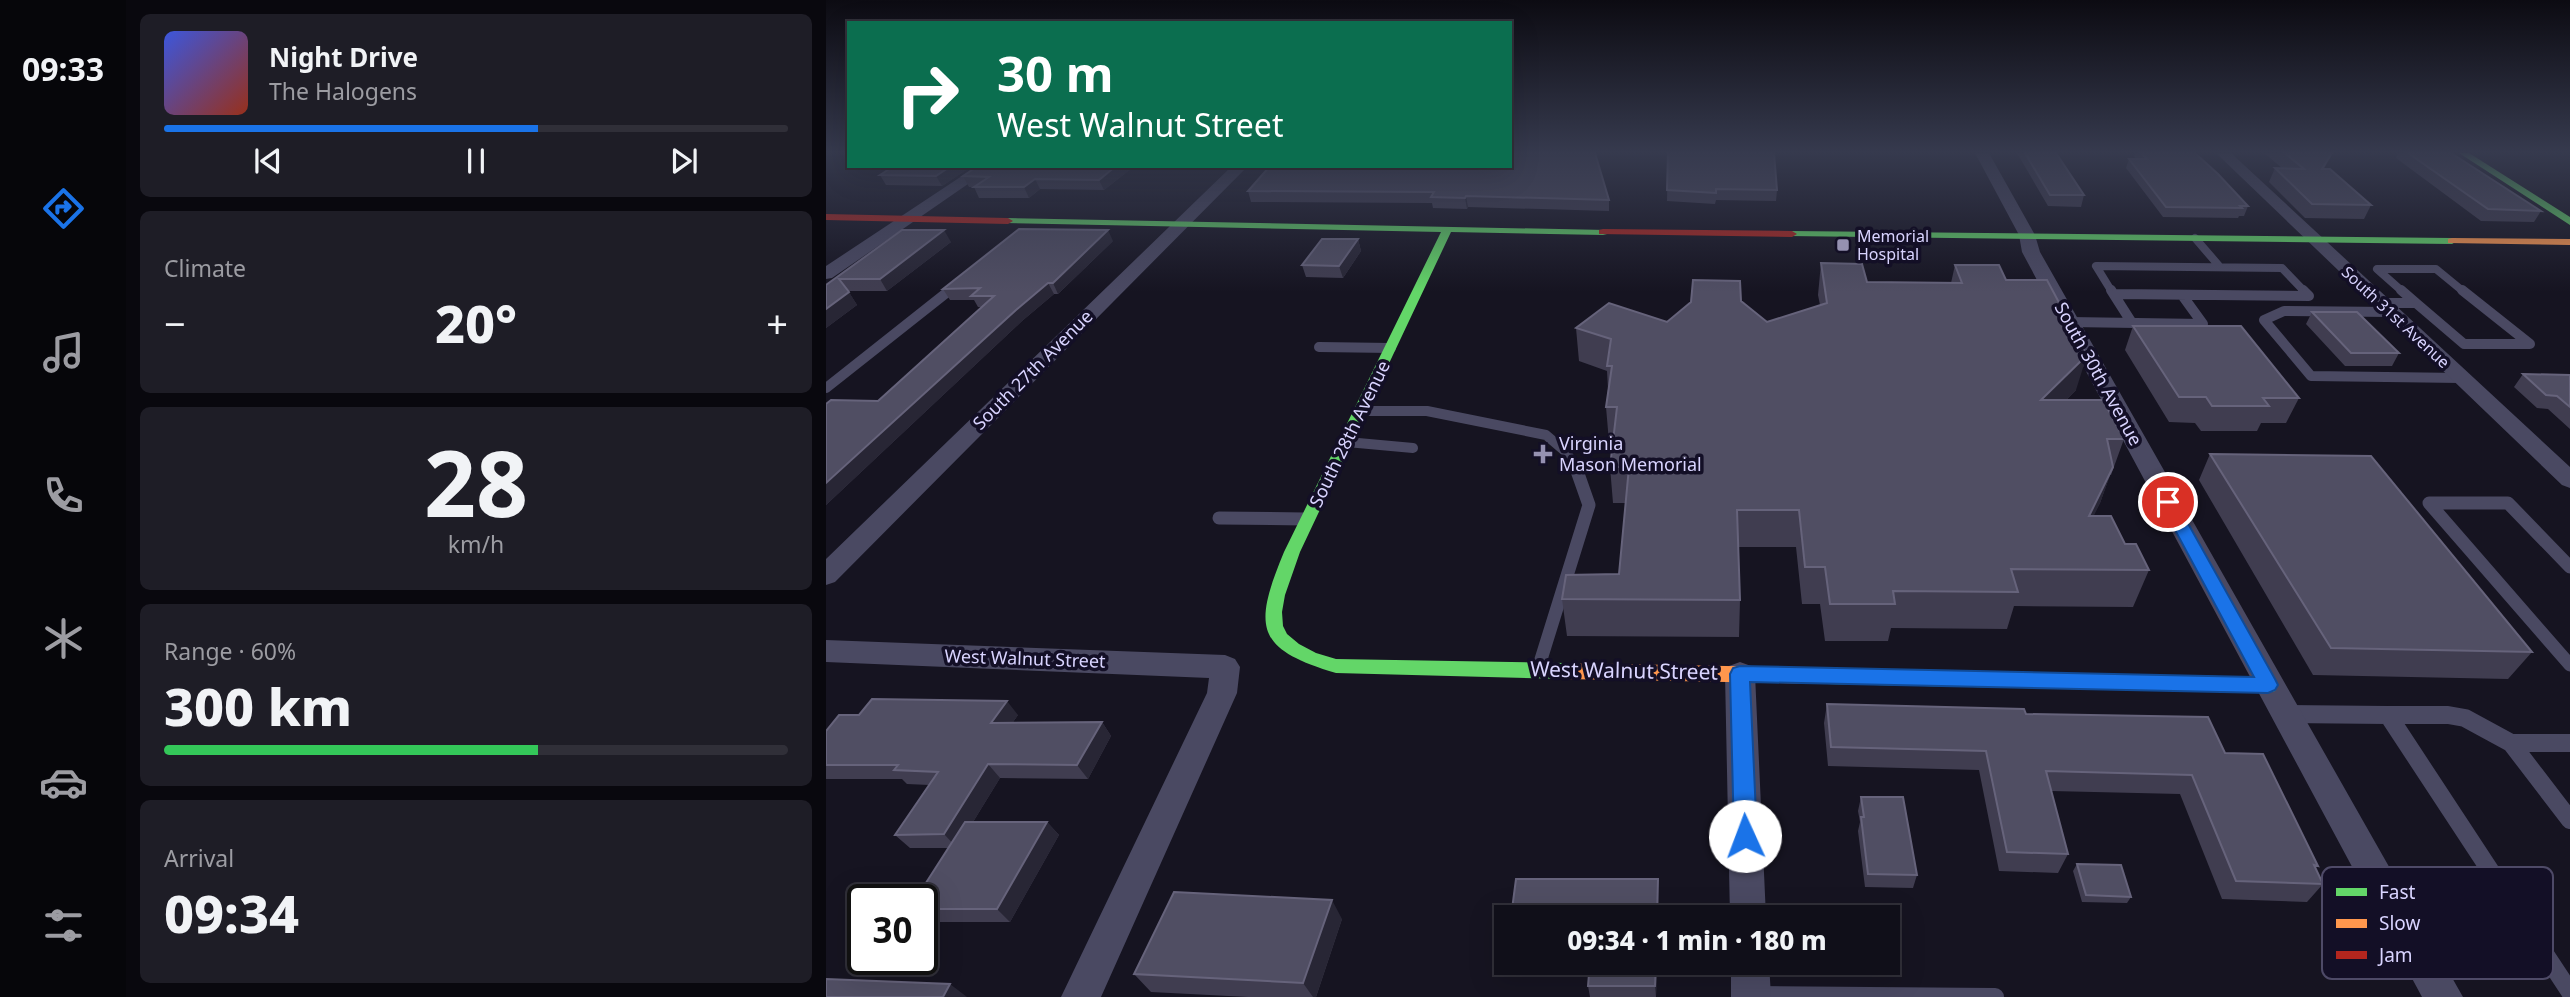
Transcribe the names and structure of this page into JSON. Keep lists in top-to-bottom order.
{
  "streets": {
    "main road": ["South 28th Avenue", "West Walnut Street"],
    "street": ["South 31st Avenue", "South 27th Avenue", "South 30th Avenue"]
  },
  "crossings": [
    ["South 30th Avenue", "West Walnut Street"],
    ["South 28th Avenue", "West Walnut Street"]
  ],
  "places": {
    "transit": ["Memorial Hospital"],
    "health": ["Virginia Mason Memorial"]
  },
  "legend": ["Fast", "Slow", "Jam"],
  "page": {
    "tabs": "09:33",
    "turn": ["30 m", "West Walnut Street"],
    "song": ["Night Drive", "The Halogens"],
    "tile": [
      "Climate",
      ["28", "km/h"],
      ["Range · 60%", "300 km"],
      ["Arrival", "09:34"]
    ],
    "heat": ["−", "20°", "+"],
    "limit": "30",
    "trip": "09:34 · 1 min · 180 m"
  }
}
